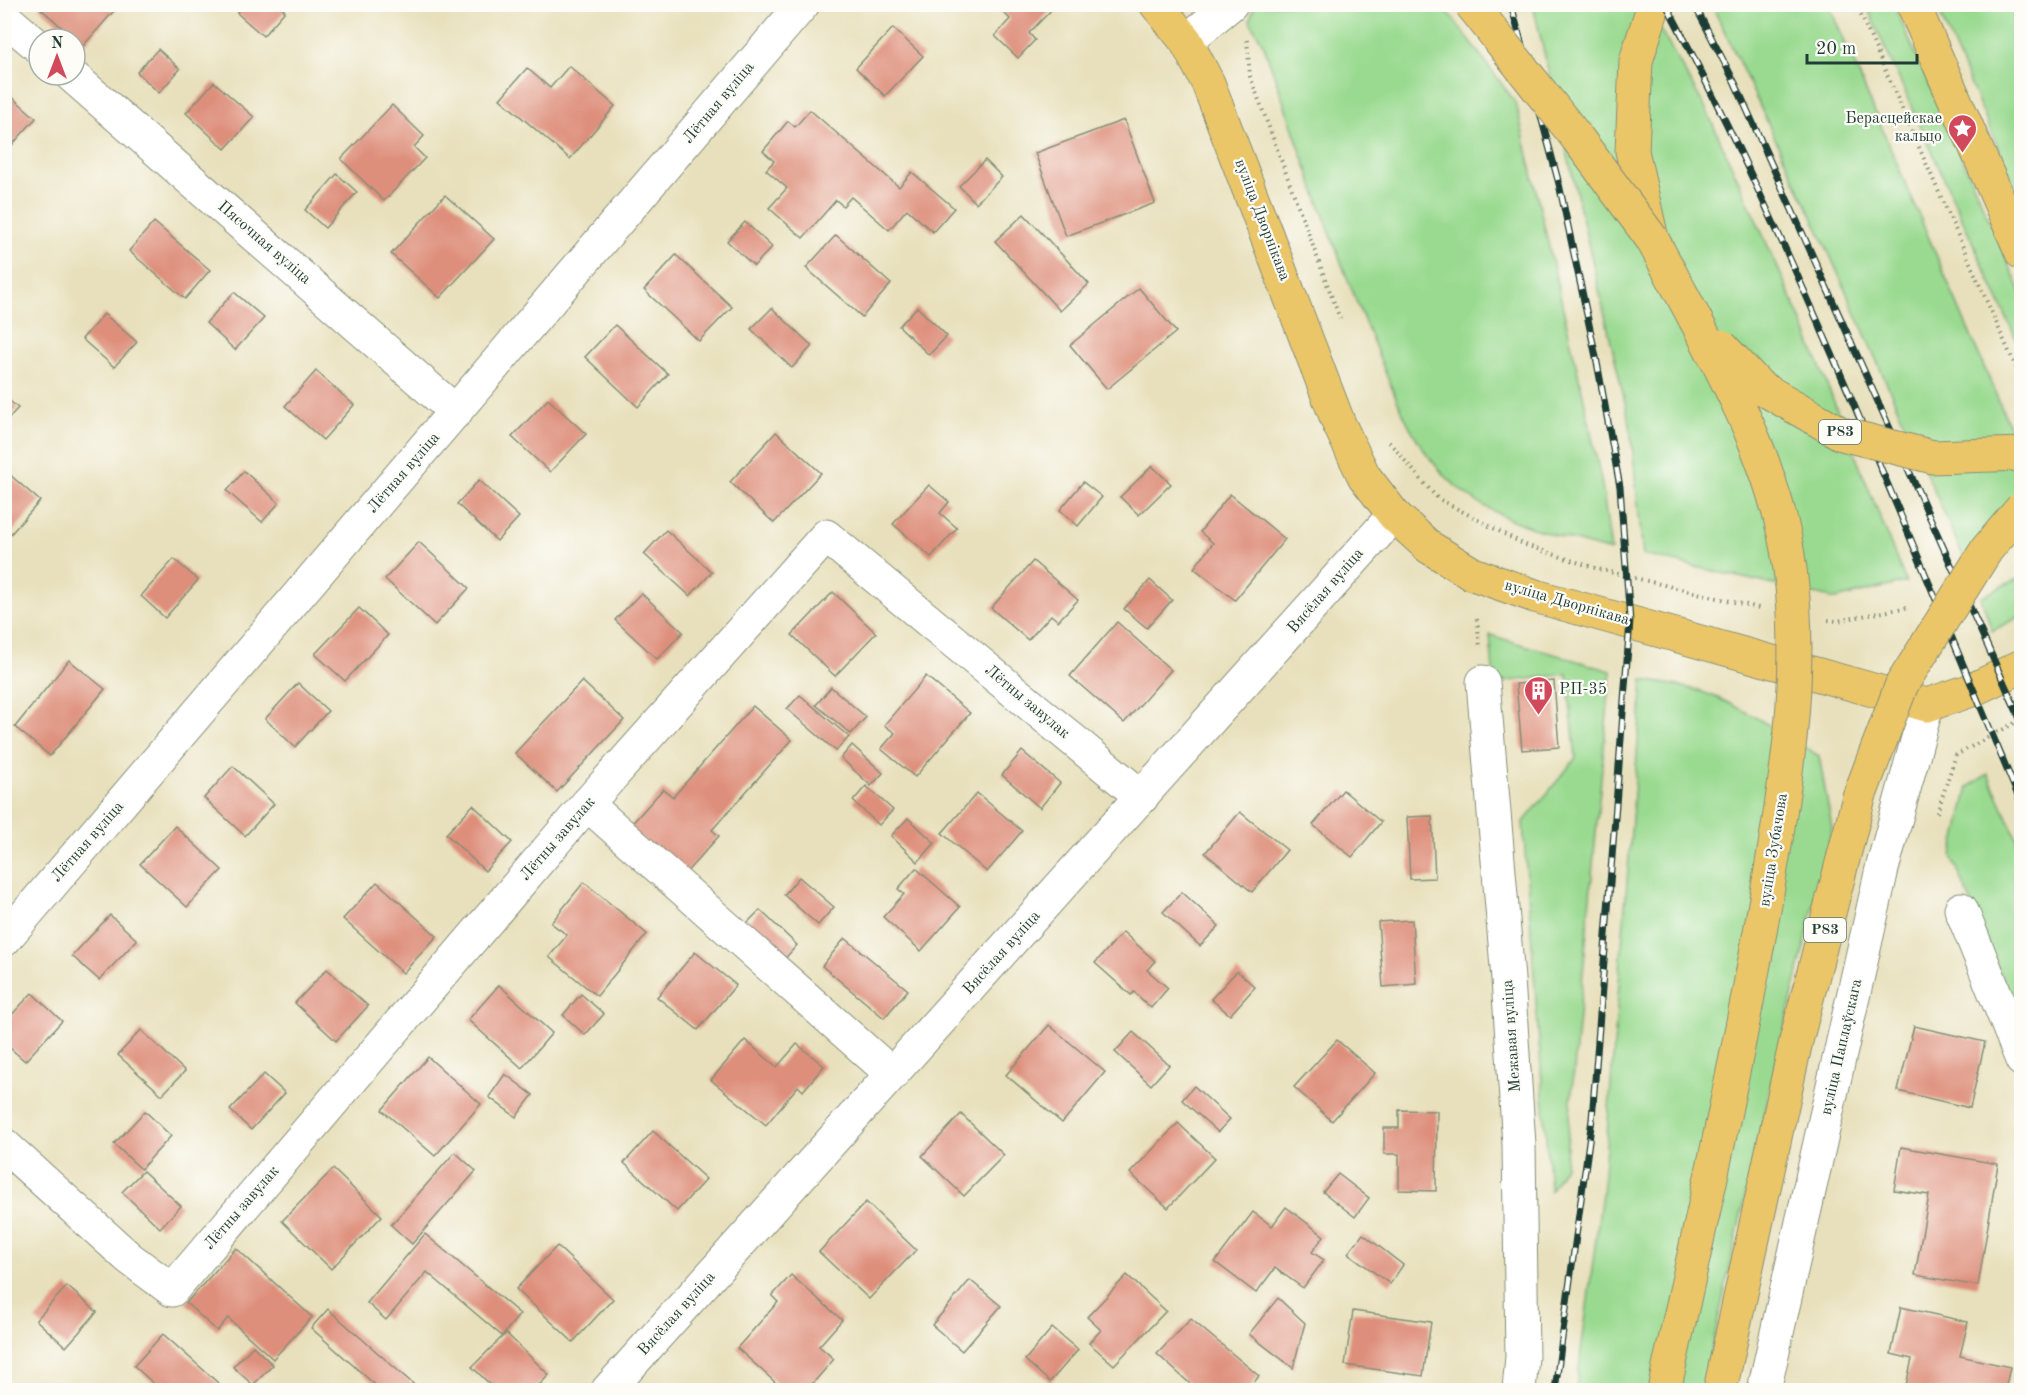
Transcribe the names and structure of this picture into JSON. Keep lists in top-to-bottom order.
{
  "streets": {
    "main road": ["вуліца Дворнікава", "Р83", "вуліца Зубачова"],
    "street": [
      "Лётная вуліца",
      "Пясочная вуліца",
      "Вясёлая вуліца",
      "Лётны завулак",
      "Межавая вуліца",
      "вуліца Паплаўскага"
    ]
  },
  "crossings": [
    ["Лётная вуліца", "Пясочная вуліца"],
    ["вуліца Дворнікава", "Вясёлая вуліца"],
    ["вуліца Дворнікава", "вуліца Паплаўскага"],
    ["Р83", "вуліца Зубачова"],
    ["Вясёлая вуліца", "Лётны завулак"]
  ],
  "places": {
    "place": ["Берасцейскае кальцо"],
    "building": ["РП-35"]
  },
  "scale_bar": "20 m",
  "north": "top"
}
